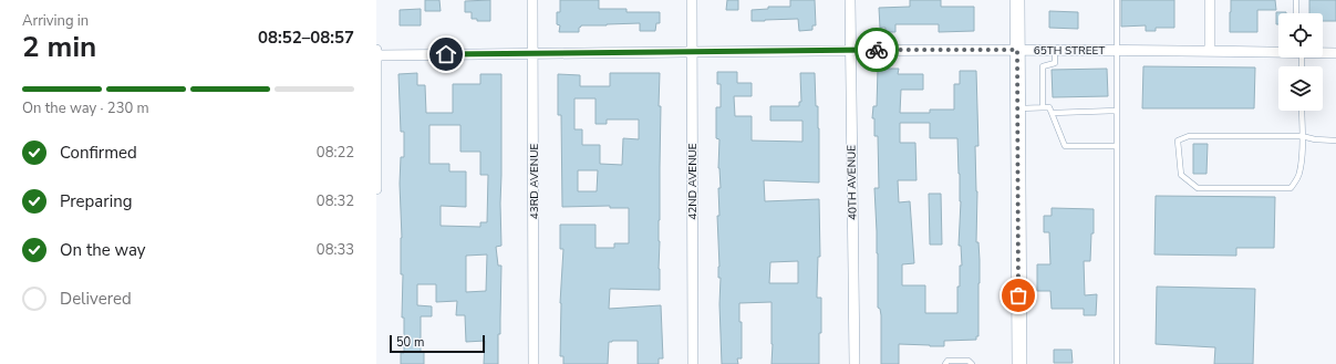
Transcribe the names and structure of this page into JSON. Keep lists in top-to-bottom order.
{
  "streets": {
    "street": [
      "65TH STREET",
      "43RD AVENUE",
      "42ND AVENUE",
      "40TH AVENUE"
    ]
  },
  "crossings": [
    ["65TH STREET", "43RD AVENUE"],
    ["65TH STREET", "42ND AVENUE"],
    ["65TH STREET", "40TH AVENUE"]
  ],
  "scale_bar": "50 m",
  "page": {
    "heading": ["2 min", "Arriving in", "08:52–08:57"],
    "bar": "On the way · 230 m",
    "list": [
      ["Confirmed", "08:22"],
      ["Preparing", "08:32"],
      ["On the way", "08:33"],
      "Delivered"
    ],
    "scale": "50 m"
  }
}
